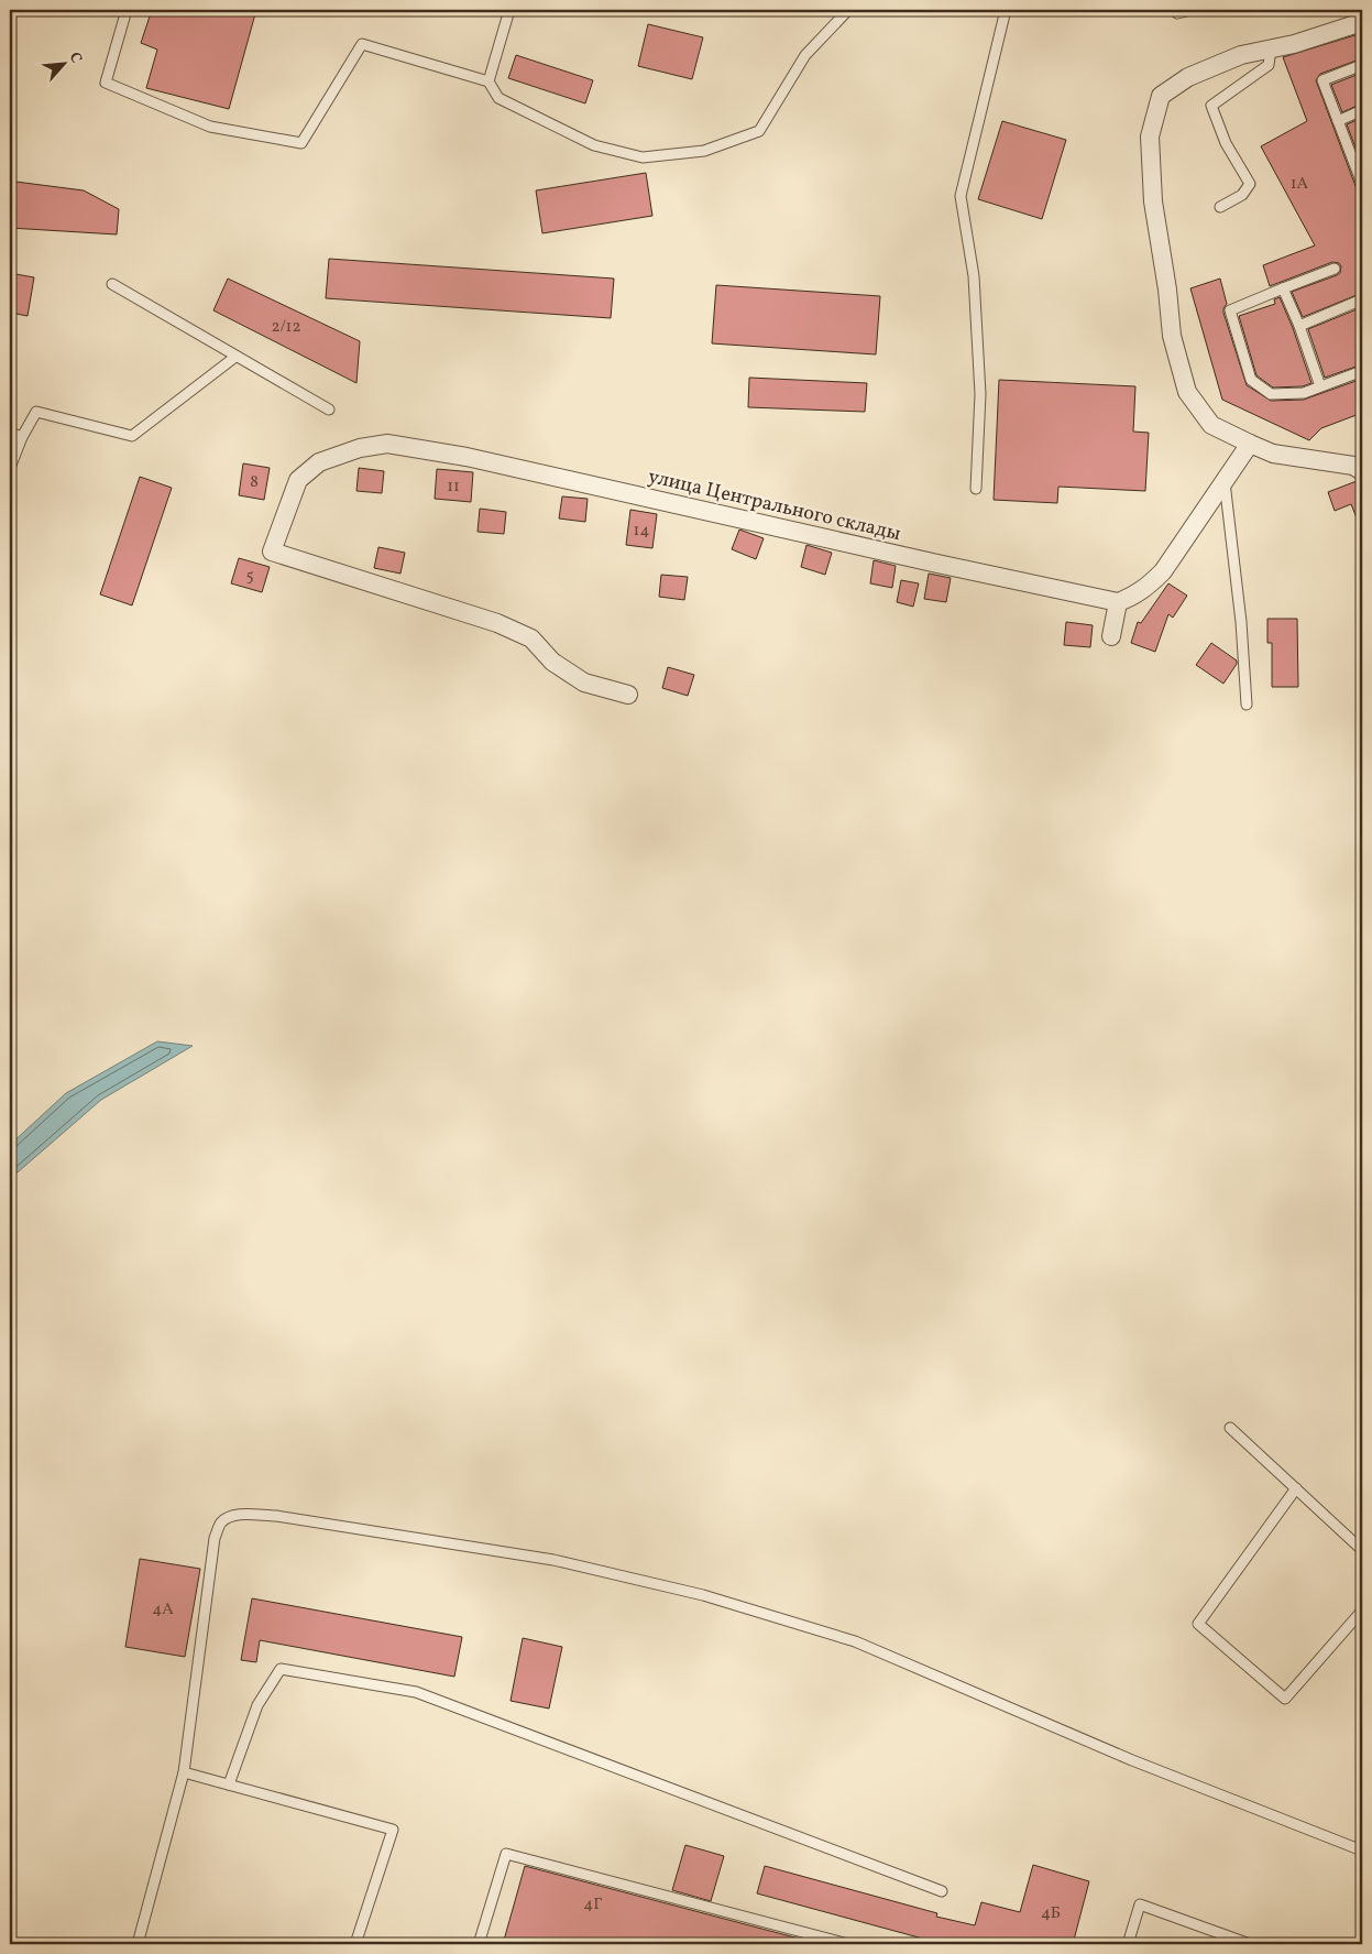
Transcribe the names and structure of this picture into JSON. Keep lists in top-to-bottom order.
{
  "streets": {
    "street": ["улица Центрального склады"]
  },
  "house_numbers": [
    "1А",
    "2/12",
    "8",
    "11",
    "14",
    "5",
    "4А",
    "4Г",
    "4Б"
  ],
  "north": "top right"
}
